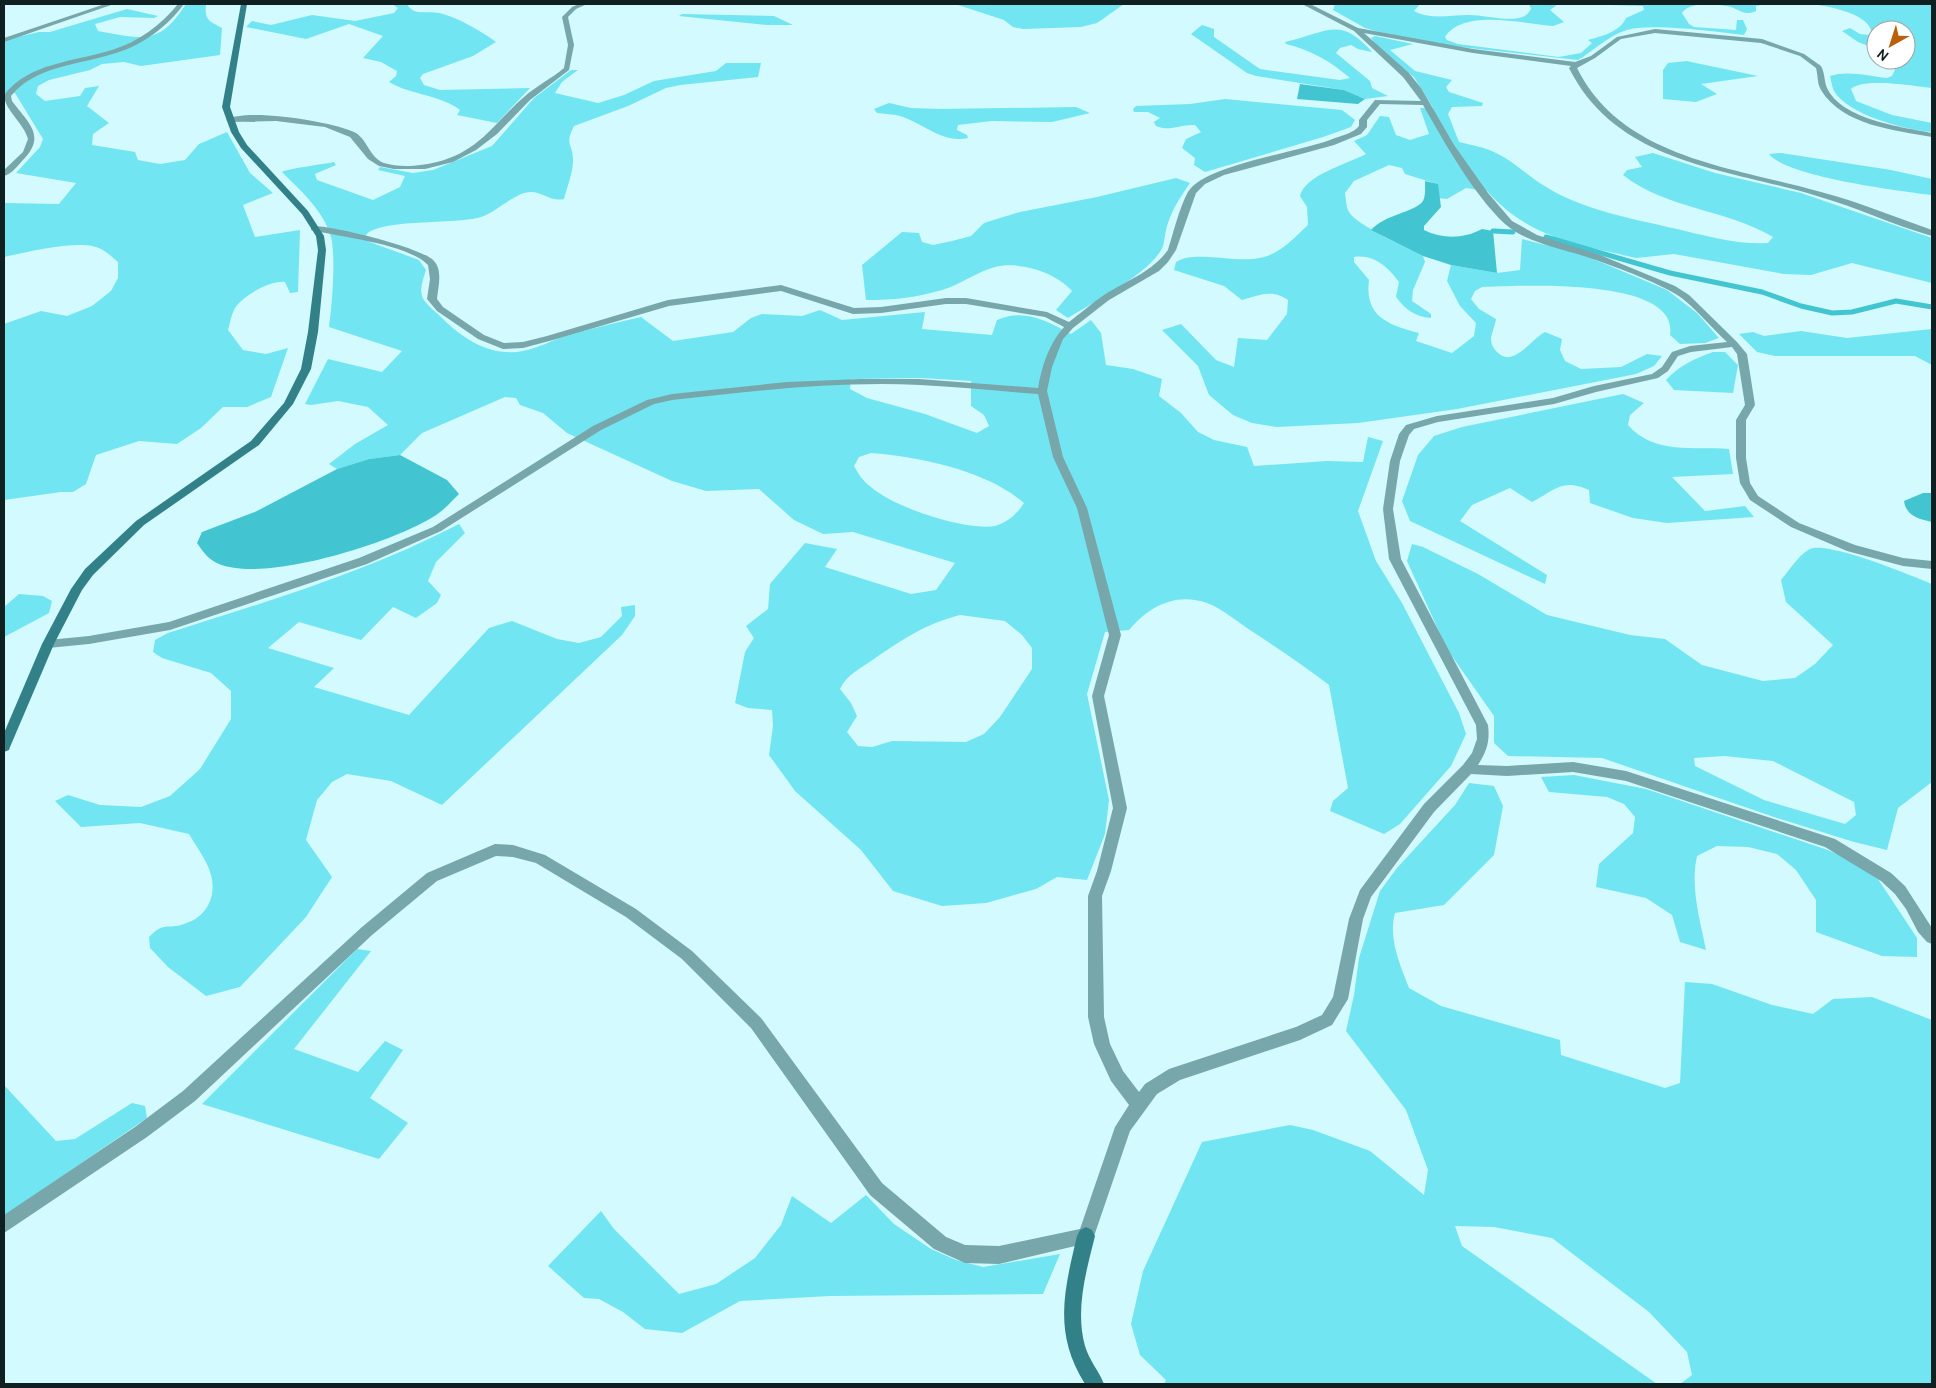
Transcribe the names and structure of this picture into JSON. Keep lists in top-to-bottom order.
{
  "north": "bottom left"
}
